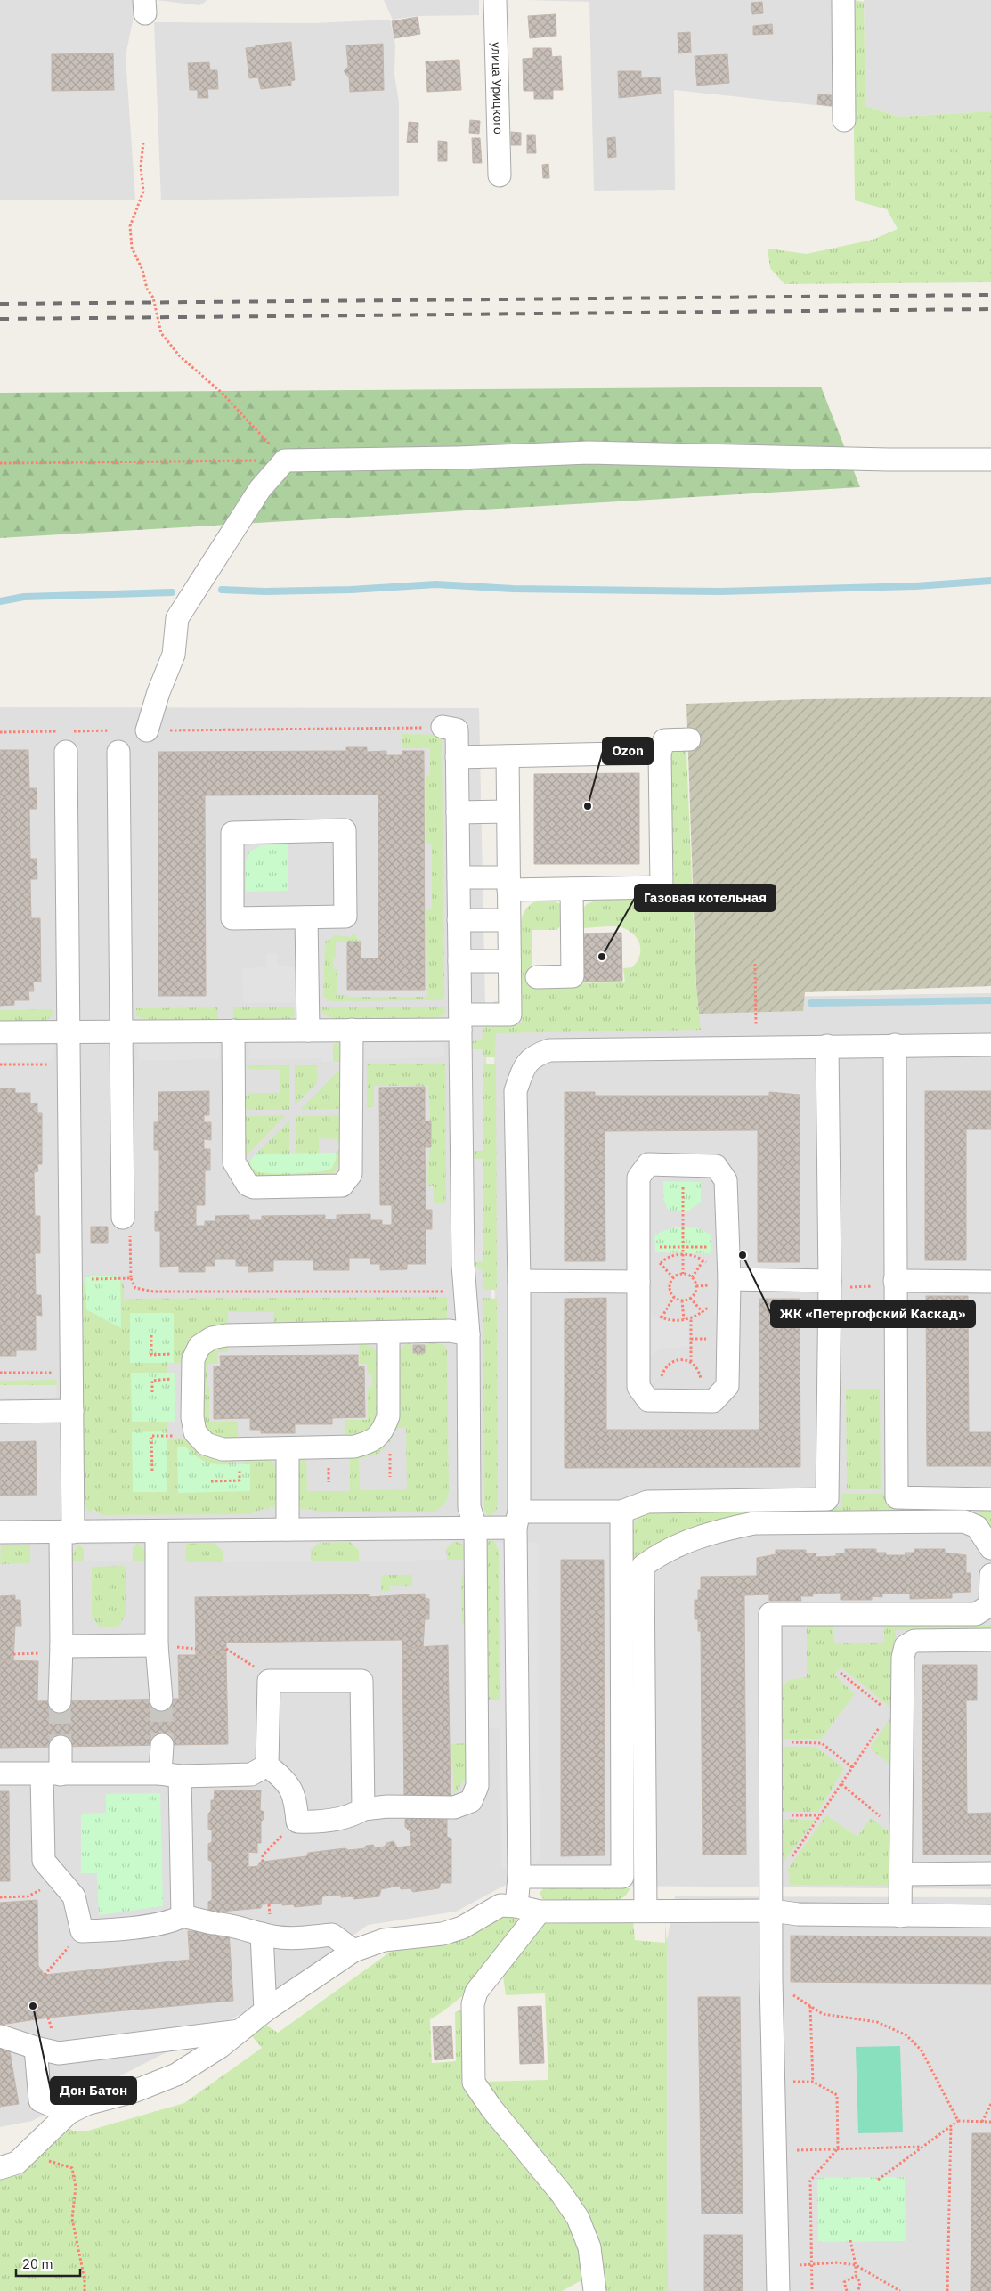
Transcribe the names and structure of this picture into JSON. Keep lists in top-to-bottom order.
{
  "streets": {
    "street": ["улица Урицкого"]
  },
  "places": [
    "Ozon",
    "Газовая котельная",
    "ЖК «Петергофский Каскад»",
    "Дон Батон"
  ],
  "scale_bar": "20 m"
}
